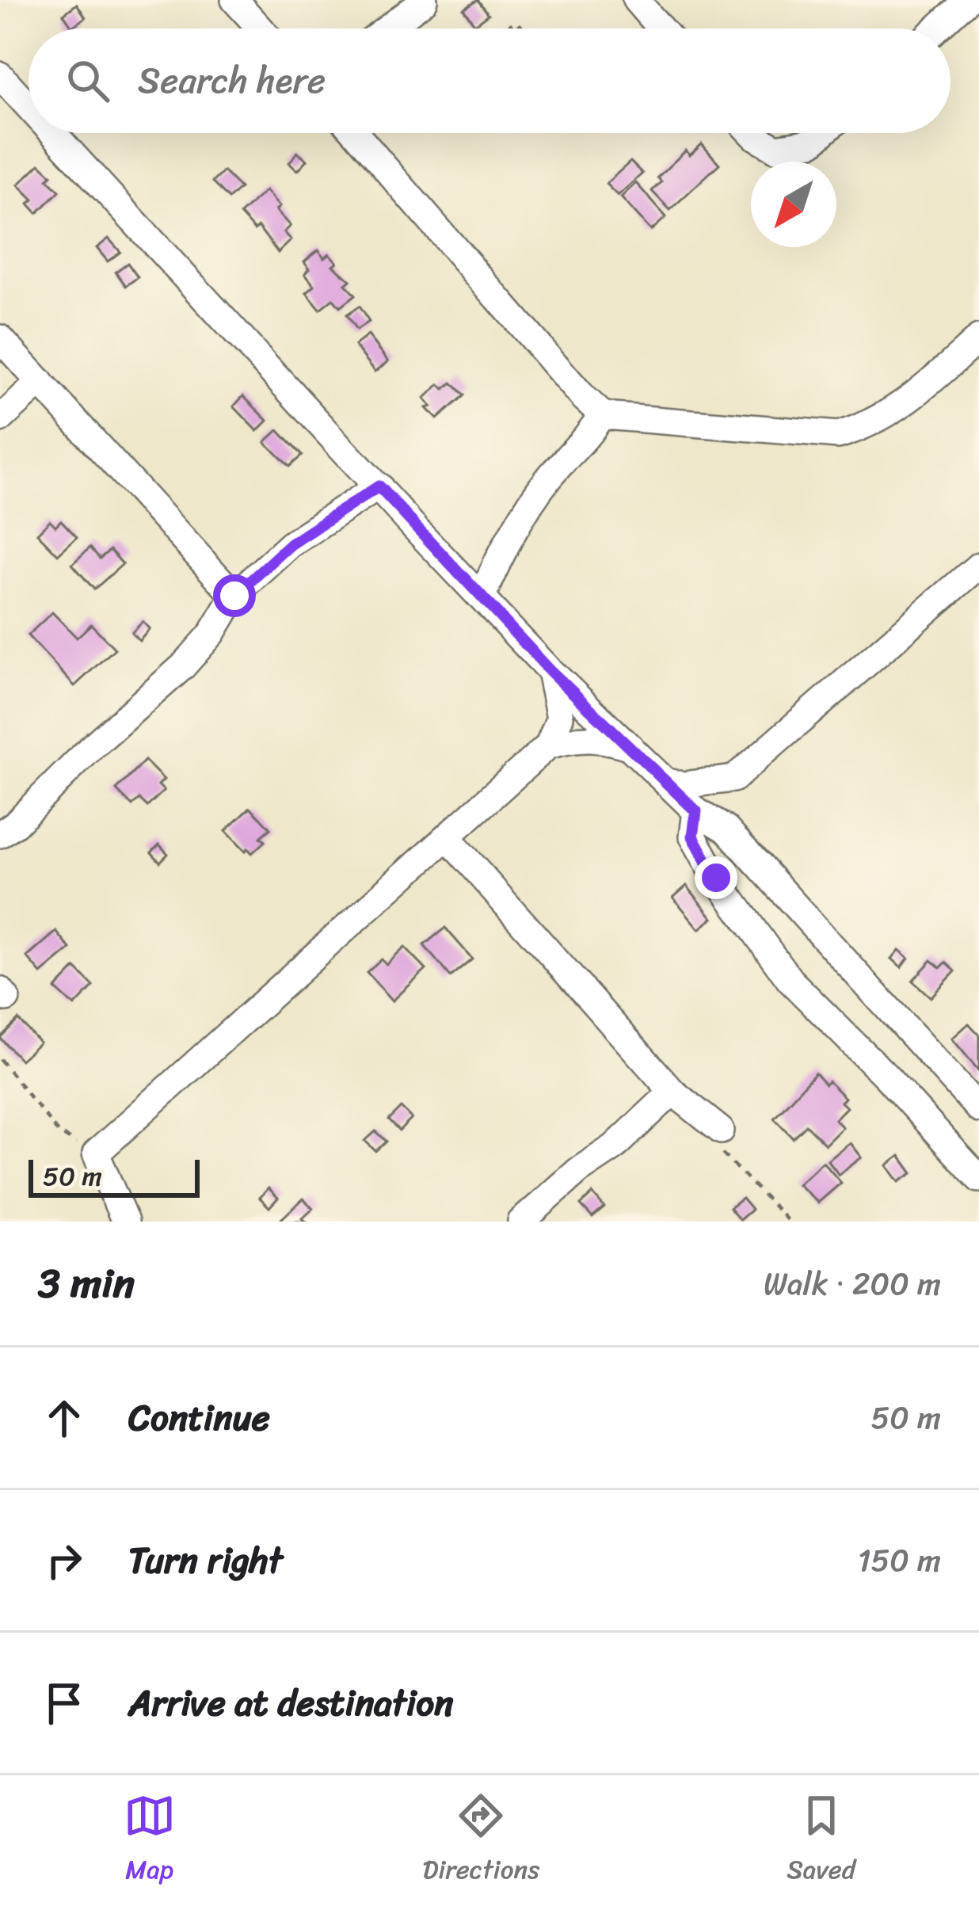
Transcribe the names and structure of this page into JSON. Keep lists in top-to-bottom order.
{
  "scale_bar": "50 m",
  "north": "bottom left",
  "page": {
    "search": "Search here",
    "scale": "50 m",
    "heading": ["3 min", "Walk · 200 m"],
    "list": [
      ["Continue", "50 m"],
      ["Turn right", "150 m"],
      "Arrive at destination"
    ],
    "nav": ["Map", "Directions", "Saved"]
  }
}
